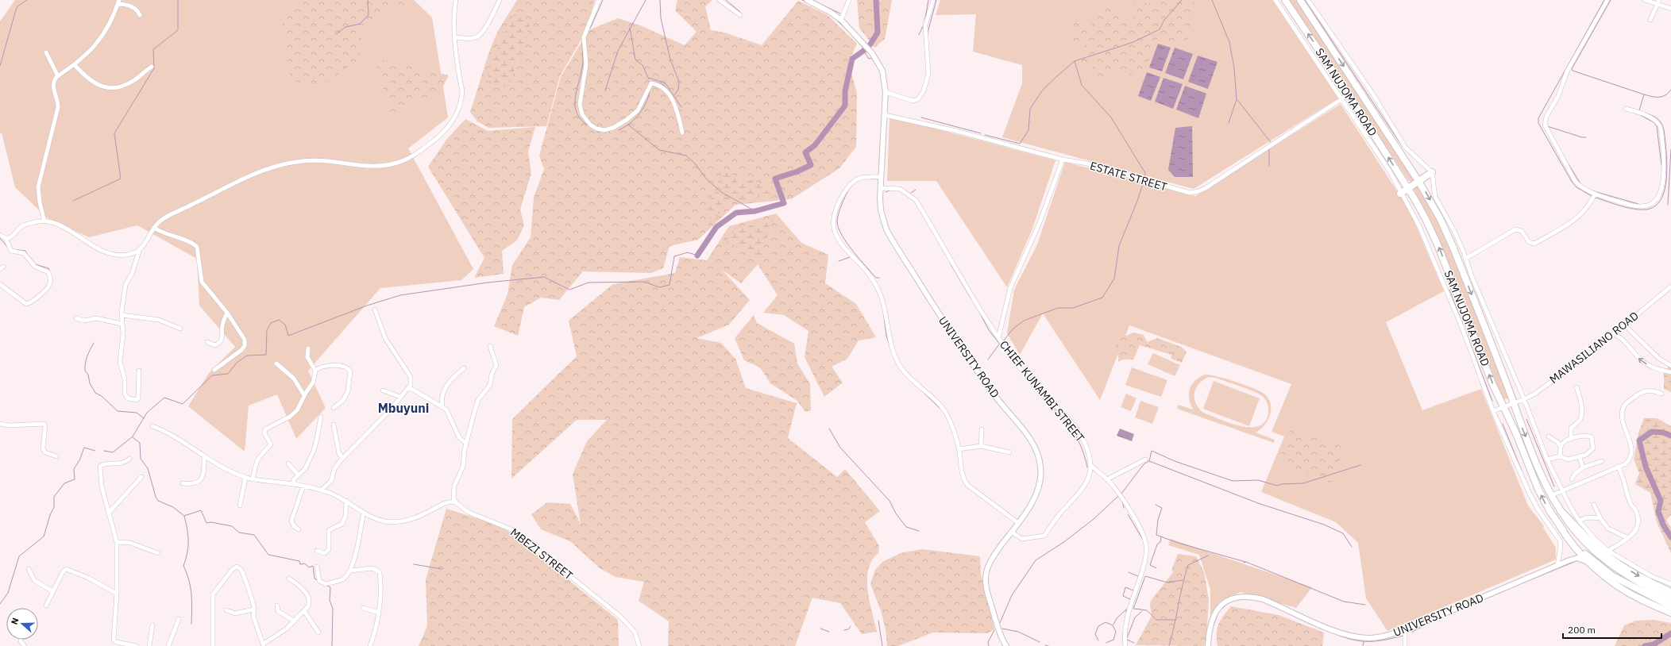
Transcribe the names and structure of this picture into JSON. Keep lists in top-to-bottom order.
{
  "streets": {
    "main road": ["SAM NUJOMA ROAD"],
    "street": [
      "ESTATE STREET",
      "MAWASILIANO ROAD",
      "UNIVERSITY ROAD",
      "CHIEF KUNAMBI STREET",
      "MBEZI STREET"
    ]
  },
  "crossings": [
    ["SAM NUJOMA ROAD", "ESTATE STREET"],
    ["SAM NUJOMA ROAD", "MAWASILIANO ROAD"],
    ["ESTATE STREET", "UNIVERSITY ROAD"],
    ["UNIVERSITY ROAD", "CHIEF KUNAMBI STREET"]
  ],
  "districts": ["Mbuyuni"],
  "scale_bar": "200 m",
  "north": "left"
}
